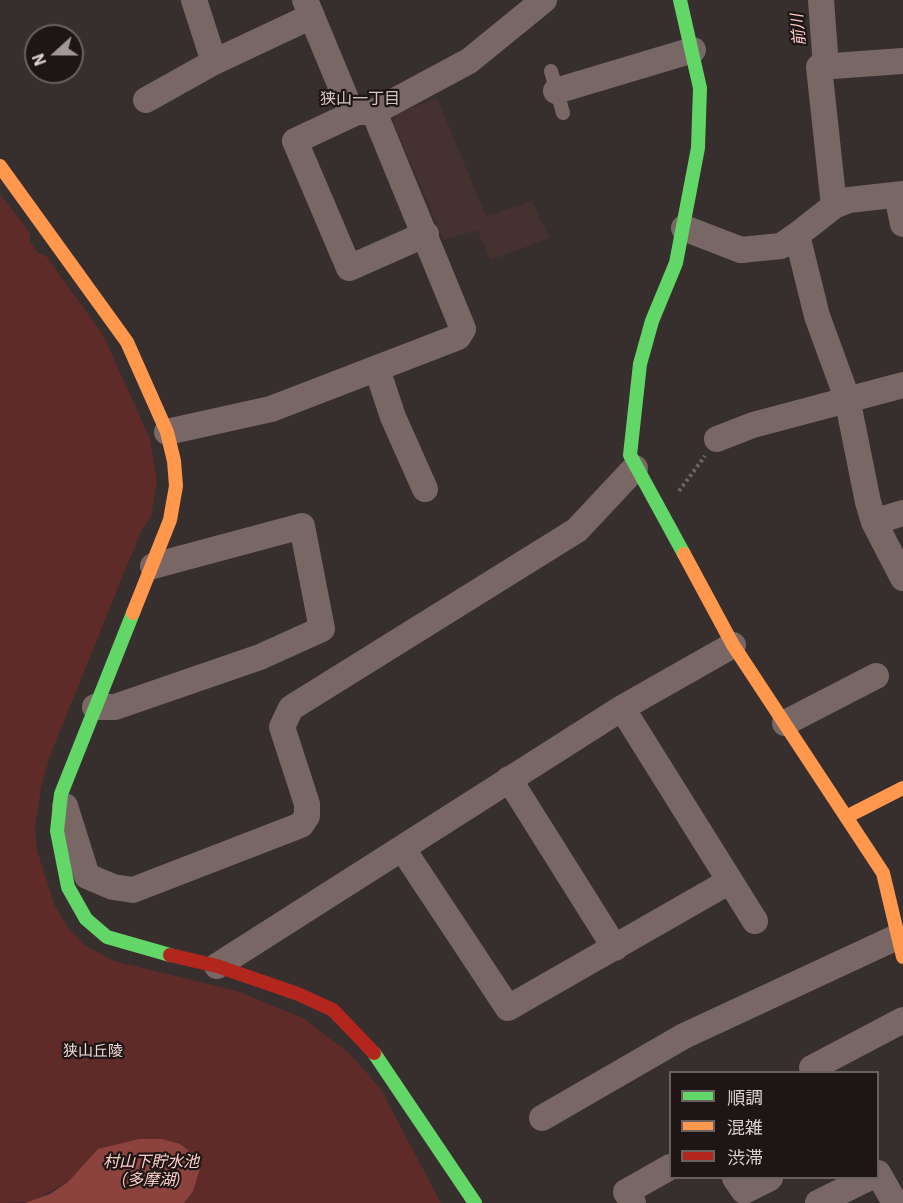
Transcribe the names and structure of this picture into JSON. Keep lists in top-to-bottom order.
{
  "districts": ["狭山一丁目"],
  "water": ["前川", "村山下貯水池 (多摩湖)"],
  "parks": ["狭山丘陵"],
  "legend": ["順調", "混雑", "渋滞"],
  "north": "left"
}
